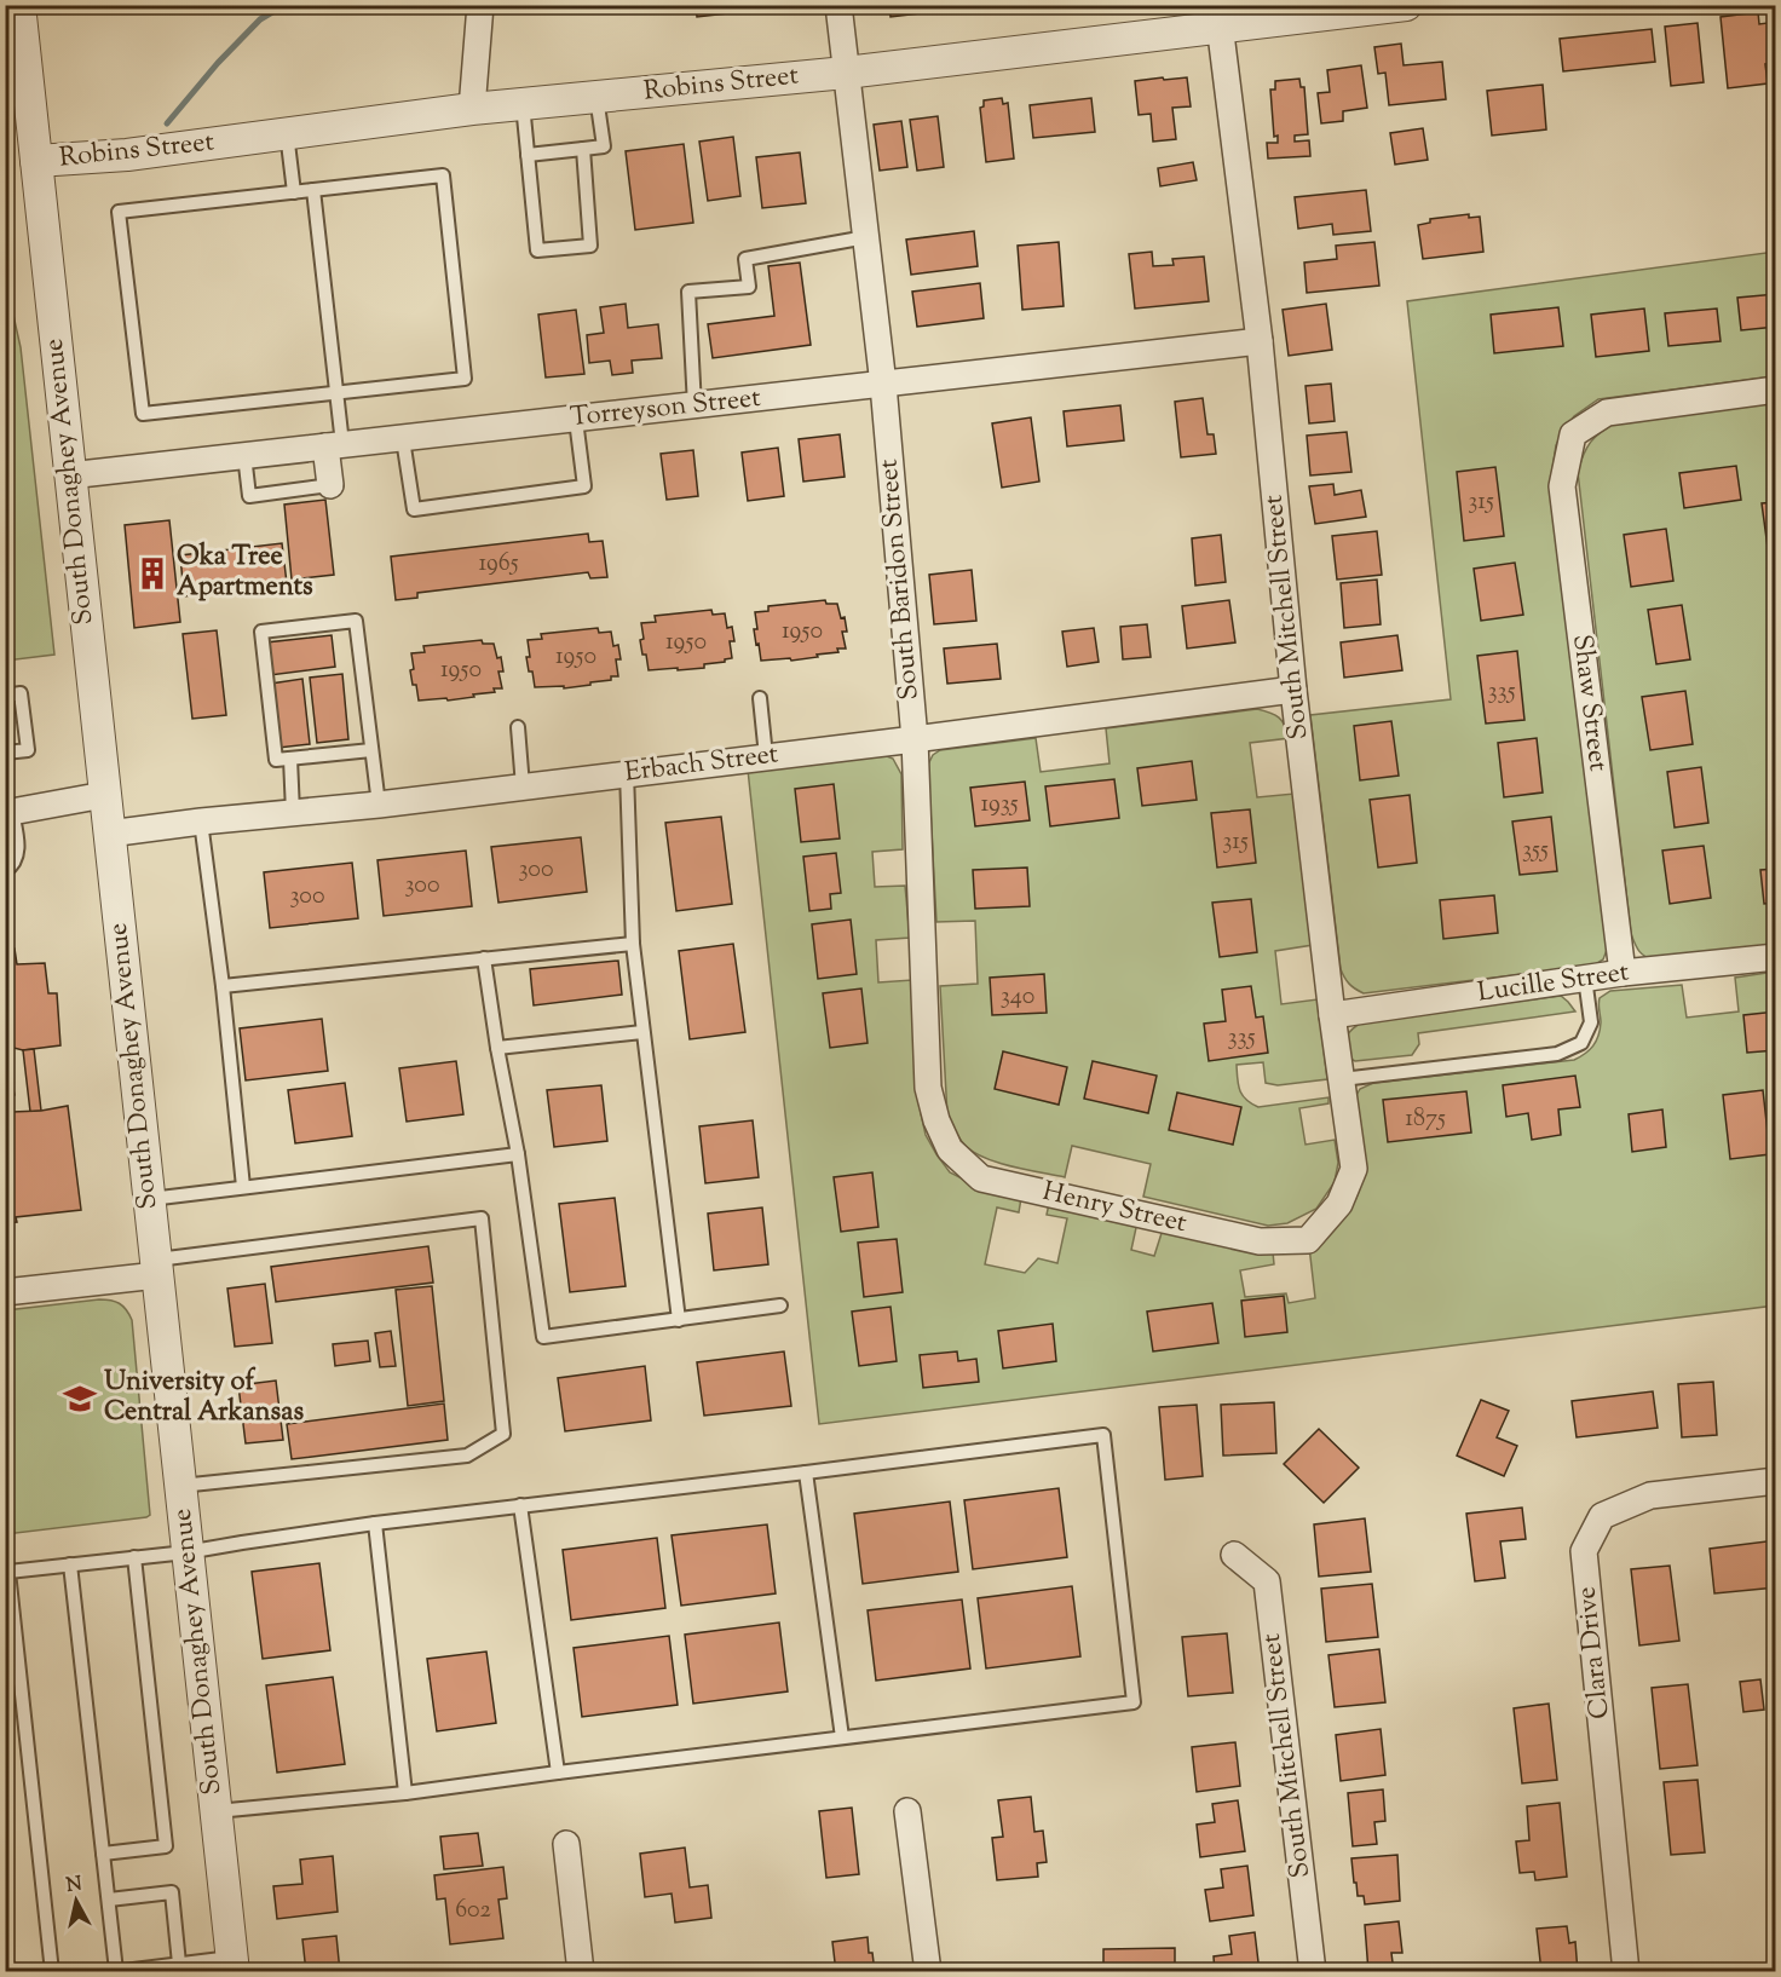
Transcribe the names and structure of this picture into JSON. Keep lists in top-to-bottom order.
{
  "streets": {
    "street": [
      "Robins Street",
      "Torreyson Street",
      "South Donaghey Avenue",
      "South Baridon Street",
      "South Mitchell Street",
      "Shaw Street",
      "Erbach Street",
      "Lucille Street",
      "Henry Street",
      "Clara Drive"
    ]
  },
  "crossings": [
    ["Robins Street", "South Donaghey Avenue"],
    ["Robins Street", "South Baridon Street"],
    ["Robins Street", "South Mitchell Street"],
    ["Torreyson Street", "South Donaghey Avenue"],
    ["Torreyson Street", "South Baridon Street"],
    ["Torreyson Street", "South Mitchell Street"],
    ["South Donaghey Avenue", "Erbach Street"],
    ["South Baridon Street", "Erbach Street"],
    ["South Baridon Street", "Henry Street"],
    ["South Mitchell Street", "Erbach Street"],
    ["South Mitchell Street", "Lucille Street"],
    ["South Mitchell Street", "Henry Street"],
    ["Shaw Street", "Lucille Street"]
  ],
  "places": {
    "building": ["Oka Tree Apartments"],
    "school or university": ["University of Central Arkansas"]
  },
  "house_numbers": [
    "315",
    "1965",
    "1950",
    "1950",
    "1950",
    "1950",
    "335",
    "1935",
    "315",
    "355",
    "300",
    "300",
    "300",
    "340",
    "335",
    "1875",
    "602"
  ],
  "north": "top"
}
